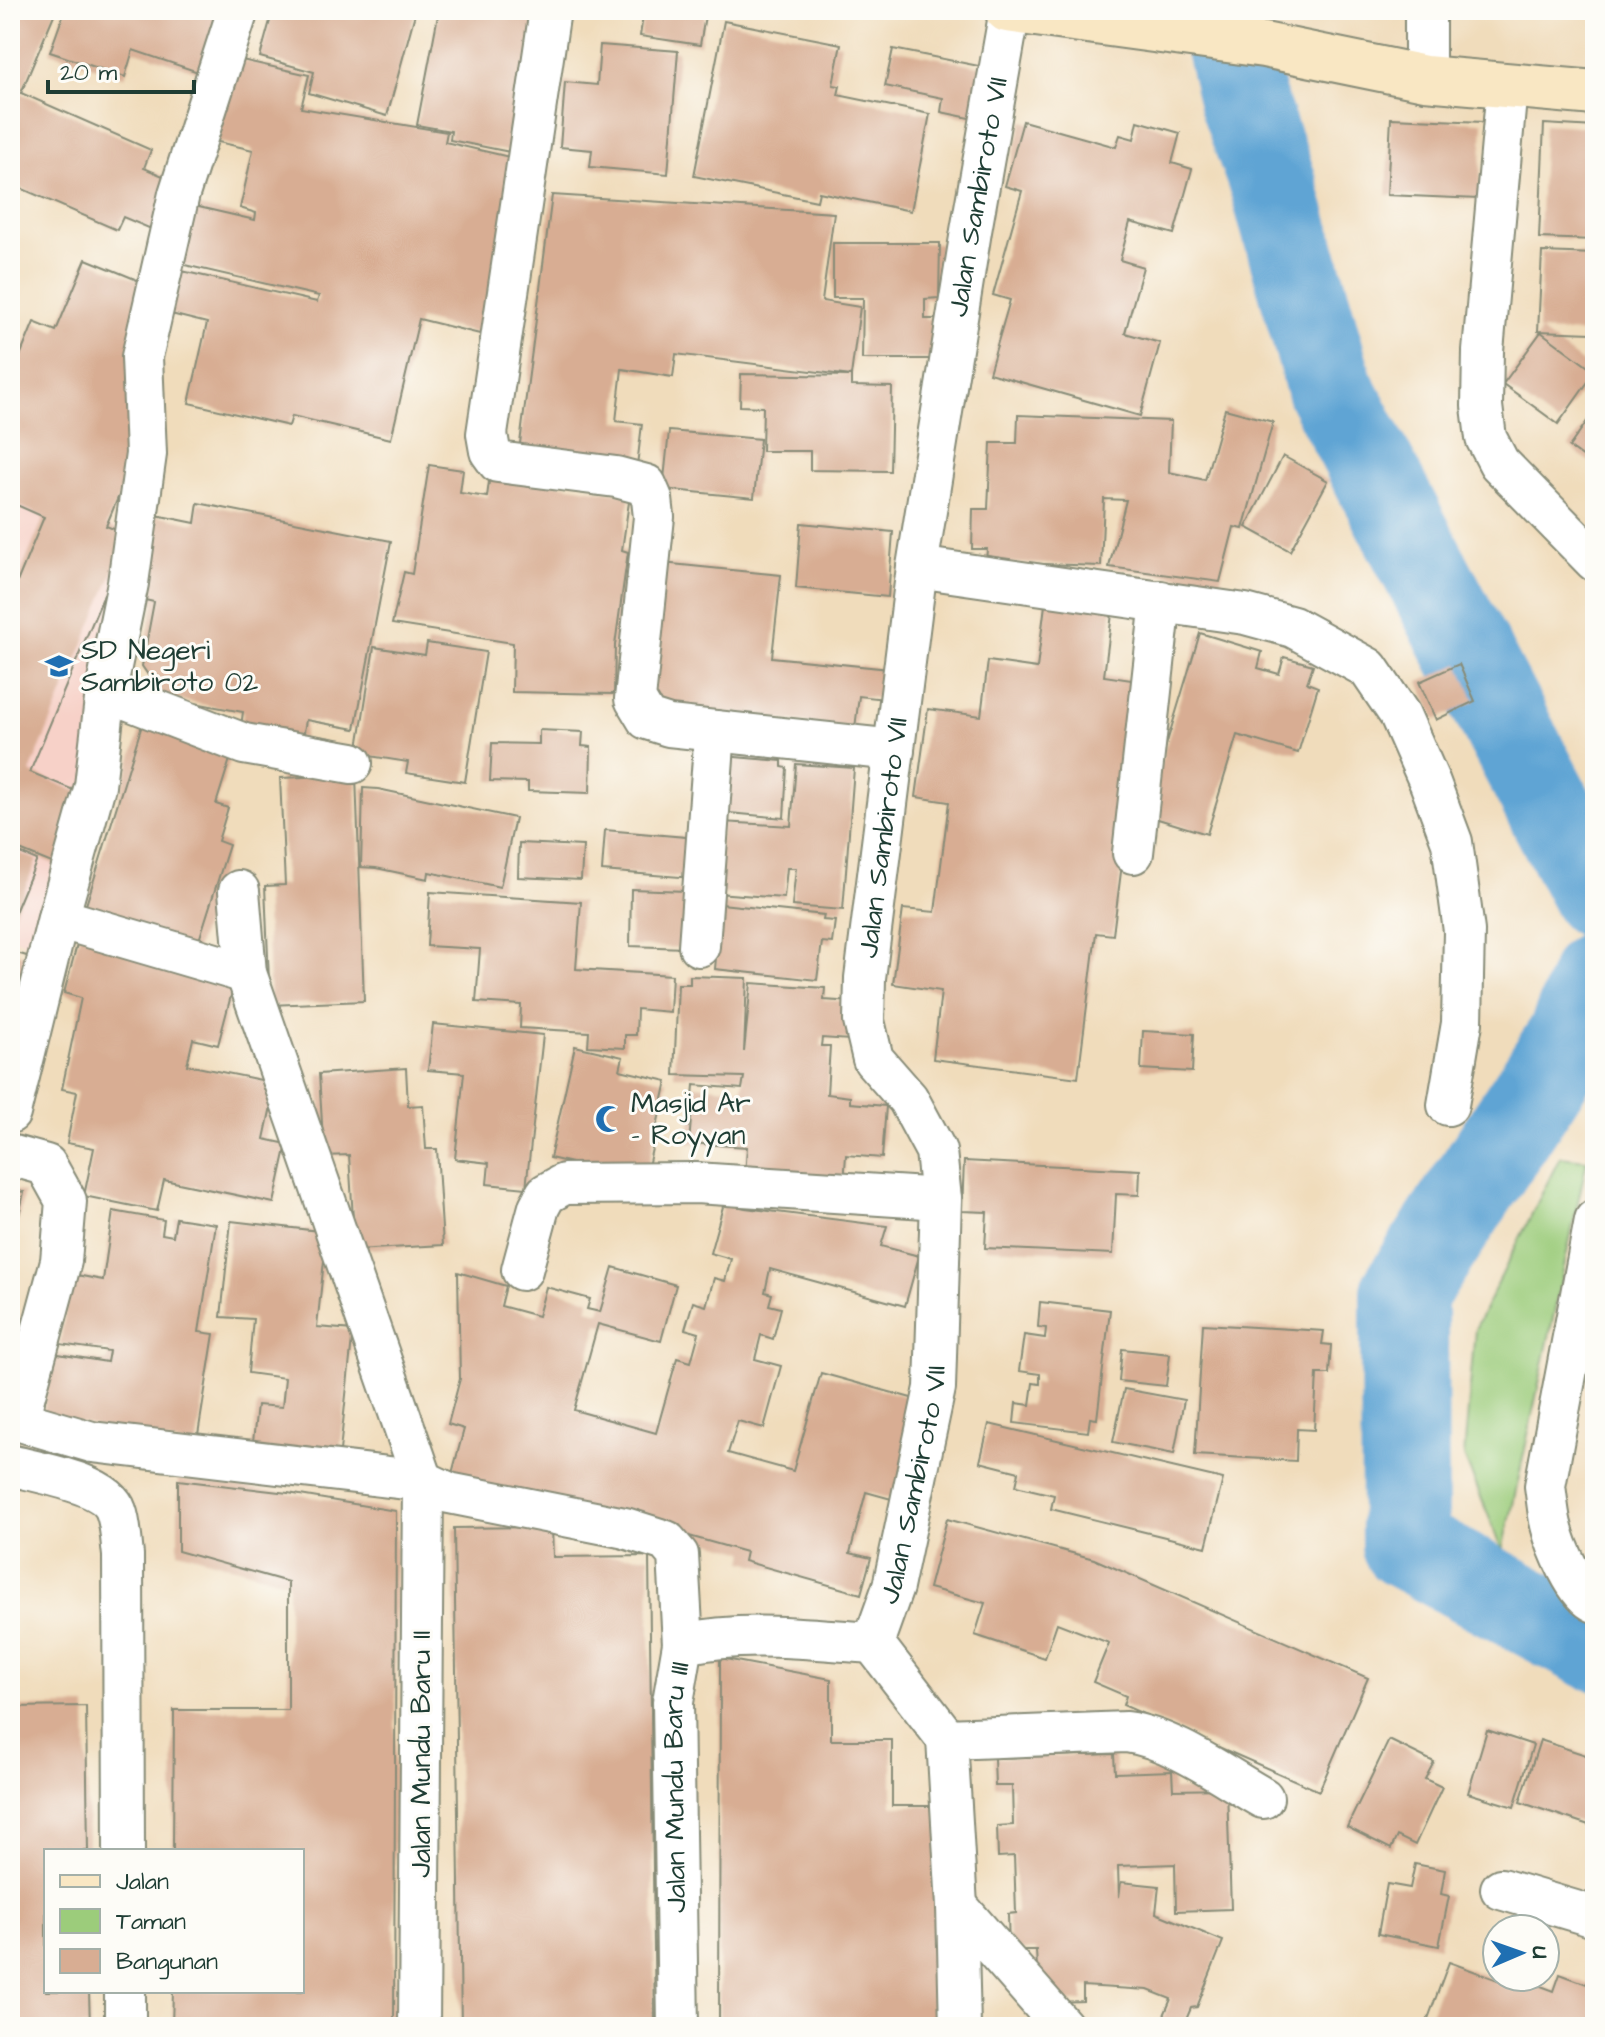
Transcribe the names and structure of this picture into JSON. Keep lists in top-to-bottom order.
{
  "streets": {
    "street": ["Jalan Sambiroto VII", "Jalan Mundu Baru II", "Jalan Mundu Baru III"]
  },
  "crossings": [
    ["Jalan Sambiroto VII", "Jalan Mundu Baru III"]
  ],
  "places": {
    "school or university": ["SD Negeri Sambiroto 02"],
    "mosque": ["Masjid Ar - Royyan"]
  },
  "legend": ["Jalan", "Taman", "Bangunan"],
  "scale_bar": "20 m",
  "north": "right"
}
